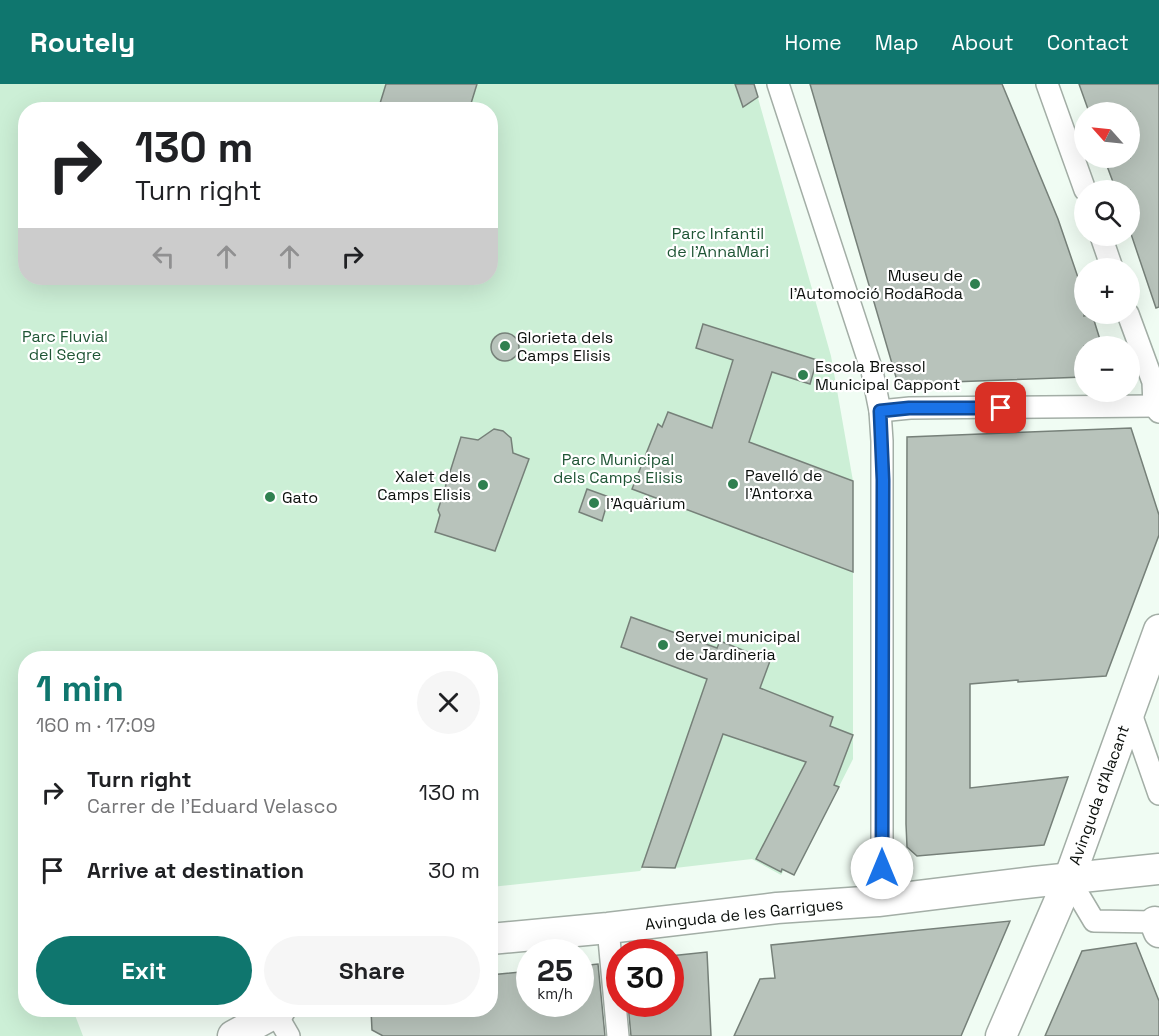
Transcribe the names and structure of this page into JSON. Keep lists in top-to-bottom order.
{
  "streets": {
    "main road": ["Avinguda d'Alacant", "Avinguda de les Garrigues"]
  },
  "crossings": [
    ["Avinguda d'Alacant", "Avinguda de les Garrigues"]
  ],
  "parks": ["Parc Infantil de l'AnnaMari", "Parc Fluvial del Segre", "Parc Municipal dels Camps Elisis"],
  "places": [
    "Museu de l'Automoció RodaRoda",
    "Glorieta dels Camps Elisis",
    "Escola Bressol Municipal Cappont",
    "Pavelló de l'Antorxa",
    "Xalet dels Camps Elisis",
    "Gato",
    "l'Aquàrium",
    "Servei municipal de Jardineria"
  ],
  "north": "top left",
  "page": {
    "header": "Routely",
    "nav": [
      "Home",
      "Map",
      "About",
      "Contact"
    ],
    "map_buttons": ["+", "−"],
    "turn": ["130 m", "Turn right"],
    "heading": ["1 min", "160 m · 17:09"],
    "list": [
      {
        "name": "Turn right",
        "note": "Carrer de l'Eduard Velasco",
        "value": "130 m"
      },
      {
        "name": "Arrive at destination",
        "value": "30 m"
      }
    ],
    "buttons": ["Exit", "Share"],
    "speed": "25 km/h",
    "limit": "30"
  }
}
